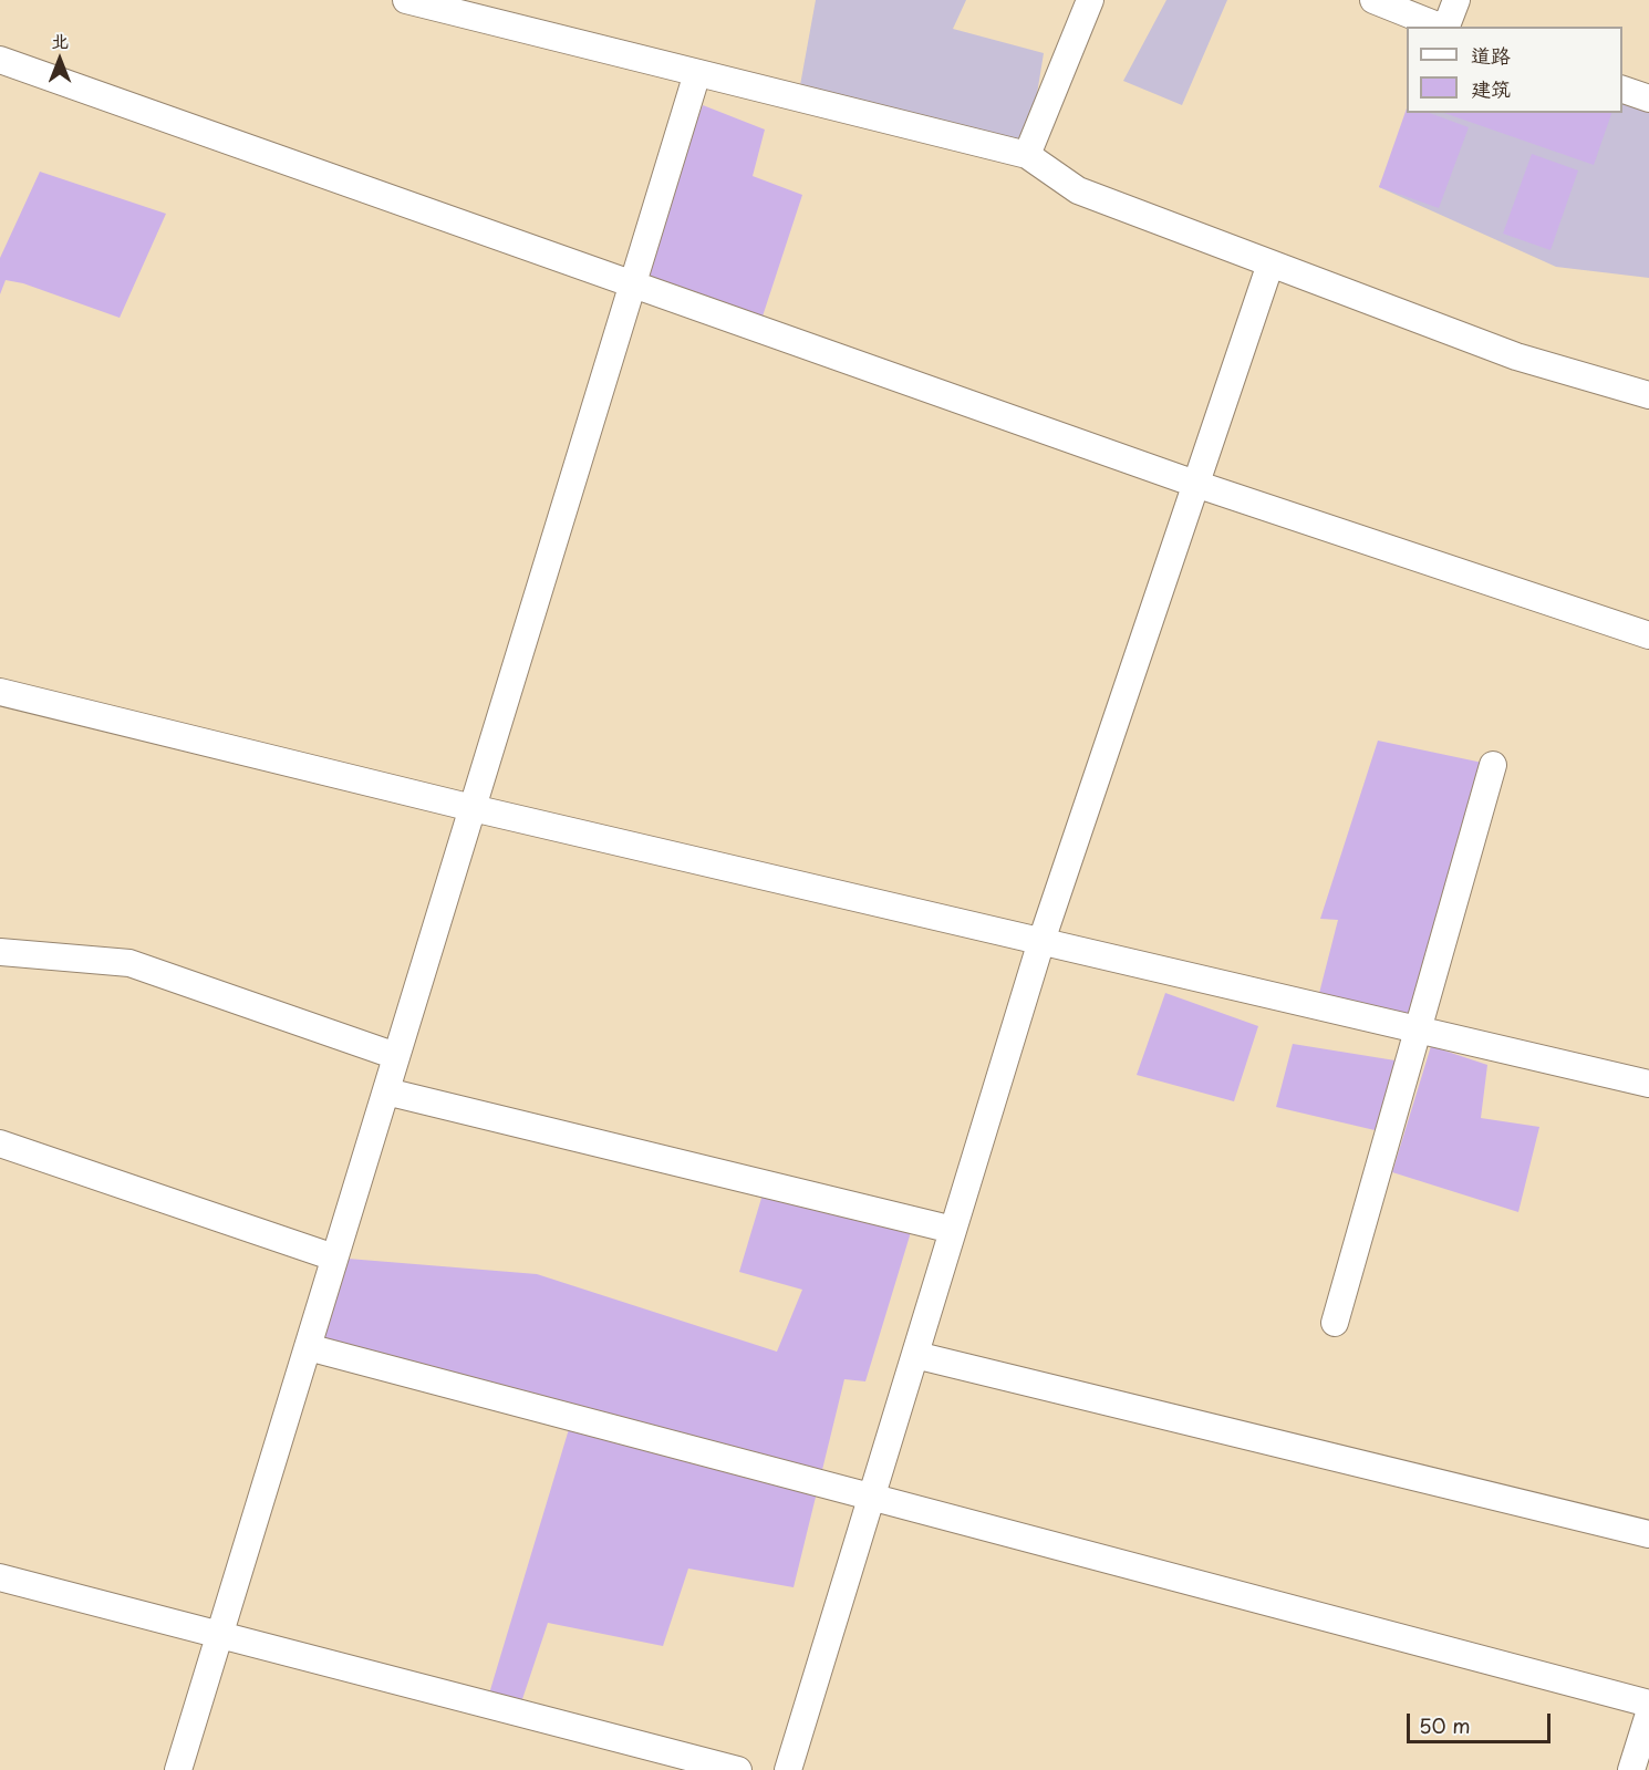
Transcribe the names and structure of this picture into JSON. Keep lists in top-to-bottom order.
{
  "legend": ["道路", "建筑"],
  "scale_bar": "50 m",
  "north": "top"
}
